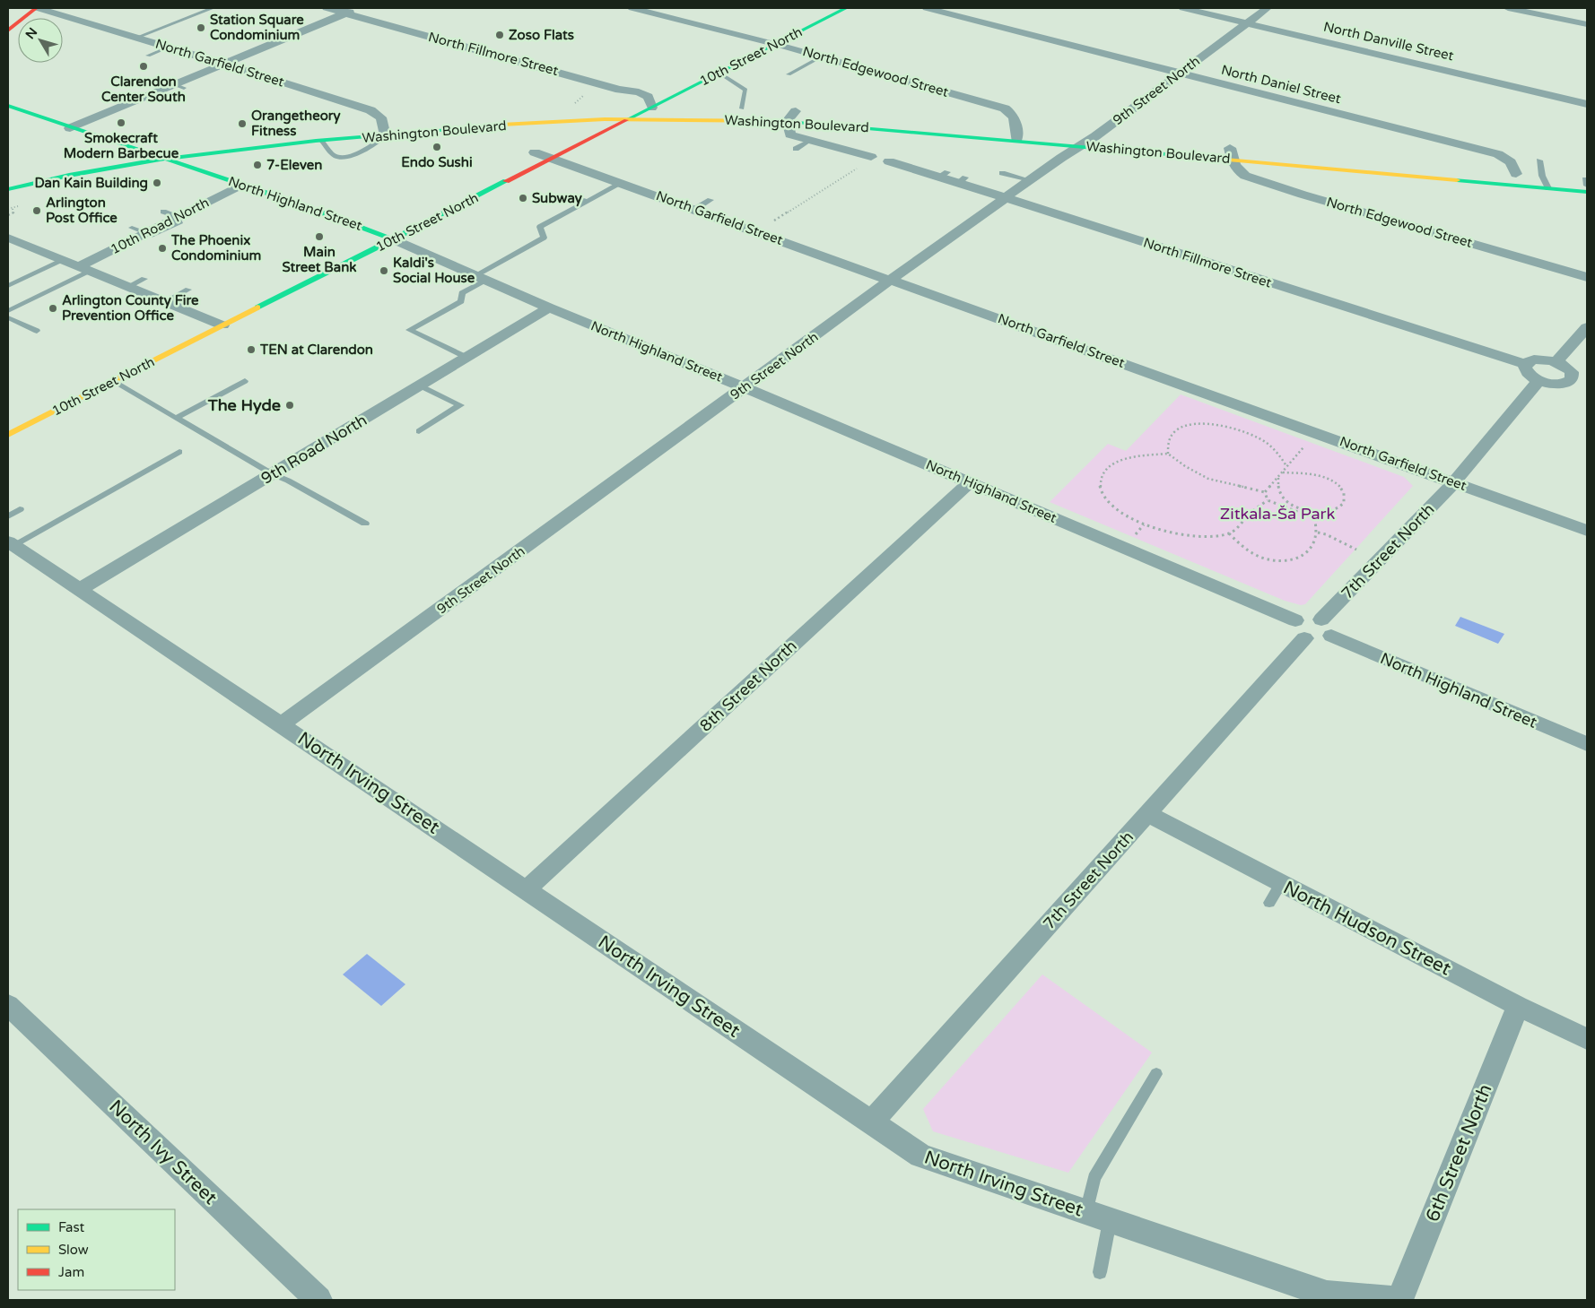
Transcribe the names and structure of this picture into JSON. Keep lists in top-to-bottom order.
{
  "streets": {
    "main road": ["10th Street North", "Washington Boulevard", "North Highland Street"],
    "street": [
      "North Danville Street",
      "North Fillmore Street",
      "North Garfield Street",
      "North Edgewood Street",
      "North Daniel Street",
      "9th Street North",
      "10th Road North",
      "9th Road North",
      "7th Street North",
      "8th Street North",
      "North Irving Street",
      "North Hudson Street",
      "North Ivy Street",
      "6th Street North"
    ]
  },
  "crossings": [
    ["North Danville Street", "9th Street North"],
    ["North Fillmore Street", "10th Street North"],
    ["North Fillmore Street", "9th Street North"],
    ["10th Street North", "North Garfield Street"],
    ["10th Street North", "North Edgewood Street"],
    ["10th Street North", "Washington Boulevard"],
    ["10th Street North", "North Highland Street"],
    ["North Garfield Street", "9th Street North"],
    ["North Garfield Street", "Washington Boulevard"],
    ["North Garfield Street", "7th Street North"],
    ["North Edgewood Street", "Washington Boulevard"],
    ["North Daniel Street", "9th Street North"],
    ["9th Street North", "Washington Boulevard"],
    ["9th Street North", "North Highland Street"],
    ["9th Street North", "North Irving Street"],
    ["Washington Boulevard", "North Highland Street"],
    ["North Highland Street", "10th Road North"],
    ["North Highland Street", "9th Road North"],
    ["North Highland Street", "7th Street North"],
    ["North Highland Street", "8th Street North"],
    ["9th Road North", "North Irving Street"],
    ["7th Street North", "North Irving Street"],
    ["7th Street North", "North Hudson Street"],
    ["8th Street North", "North Irving Street"],
    ["North Hudson Street", "6th Street North"]
  ],
  "parks": ["Zitkala-Ša Park"],
  "places": [
    "Station Square Condominium",
    "Zoso Flats",
    "Clarendon Center South",
    "Smokecraft Modern Barbecue",
    "Orangetheory Fitness",
    "Endo Sushi",
    "7-Eleven",
    "Dan Kain Building",
    "Subway",
    "Arlington Post Office",
    "Main Street Bank",
    "The Phoenix Condominium",
    "Kaldi's Social House",
    "Arlington County Fire Prevention Office",
    "TEN at Clarendon",
    "The Hyde"
  ],
  "legend": ["Fast", "Slow", "Jam"],
  "north": "top left"
}
